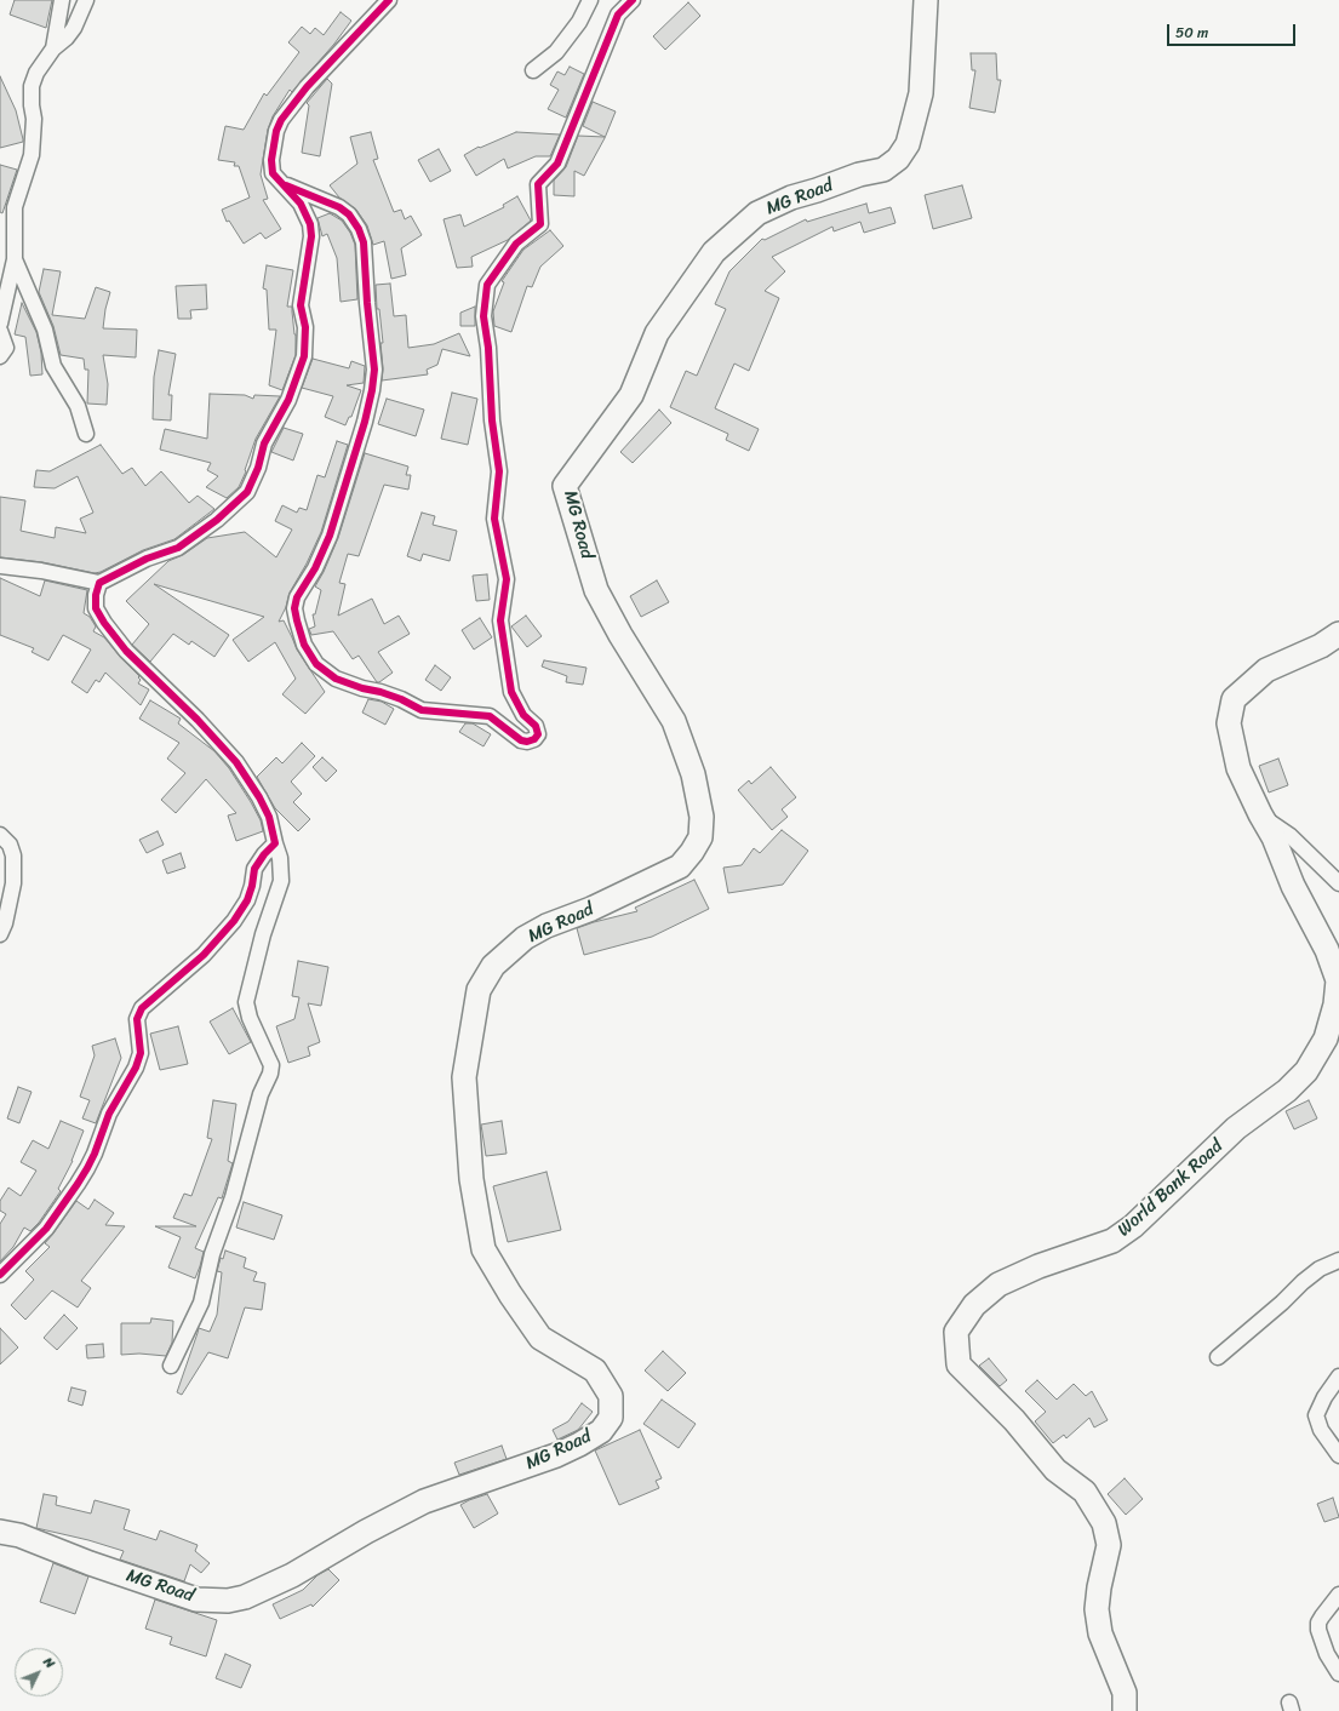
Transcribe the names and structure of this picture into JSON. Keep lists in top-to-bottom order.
{
  "streets": {
    "main road": ["MG Road", "World Bank Road"]
  },
  "scale_bar": "50 m",
  "north": "top right"
}
